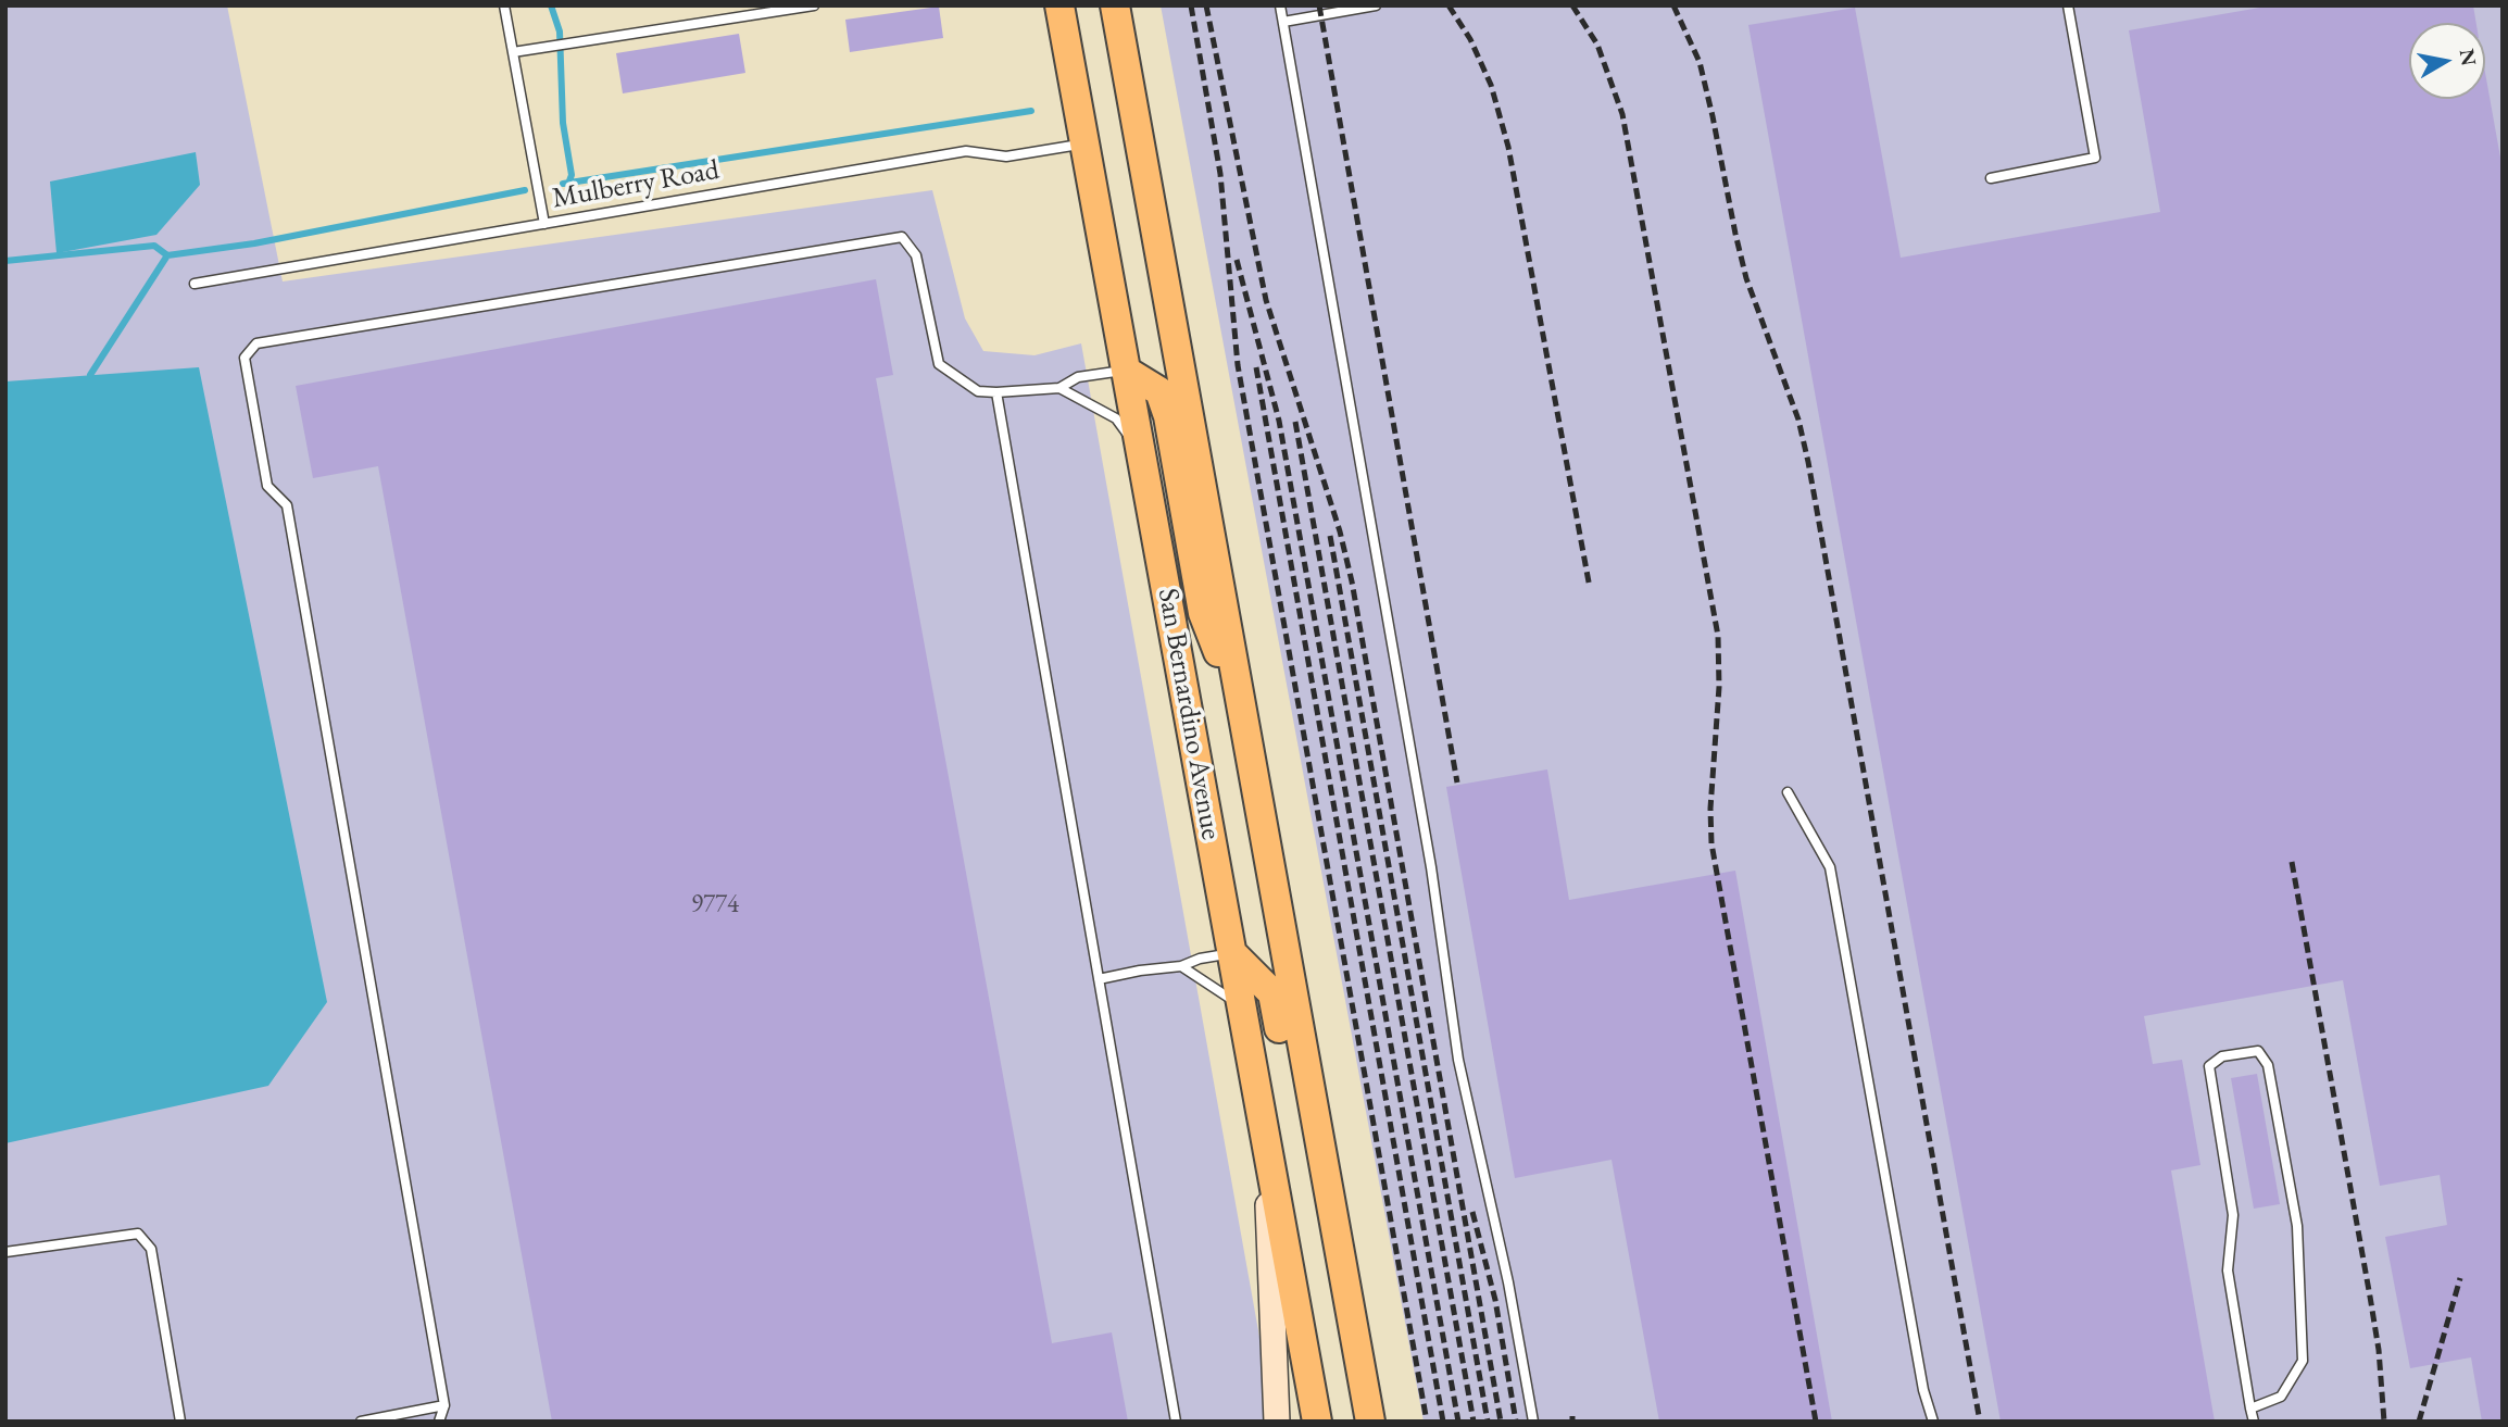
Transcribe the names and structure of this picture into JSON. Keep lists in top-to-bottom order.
{
  "streets": {
    "main road": ["San Bernardino Avenue"],
    "lane": ["Mulberry Road"]
  },
  "crossings": [
    ["Mulberry Road", "San Bernardino Avenue"]
  ],
  "house_numbers": ["9774"],
  "north": "right"
}
